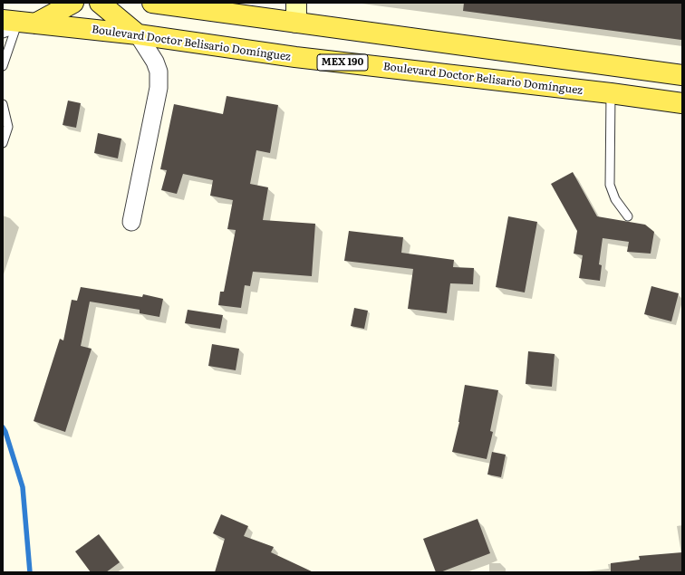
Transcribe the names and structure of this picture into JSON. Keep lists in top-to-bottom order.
{
  "streets": {
    "main road": ["Boulevard Doctor Belisario Domínguez", "MEX 190"]
  }
}
